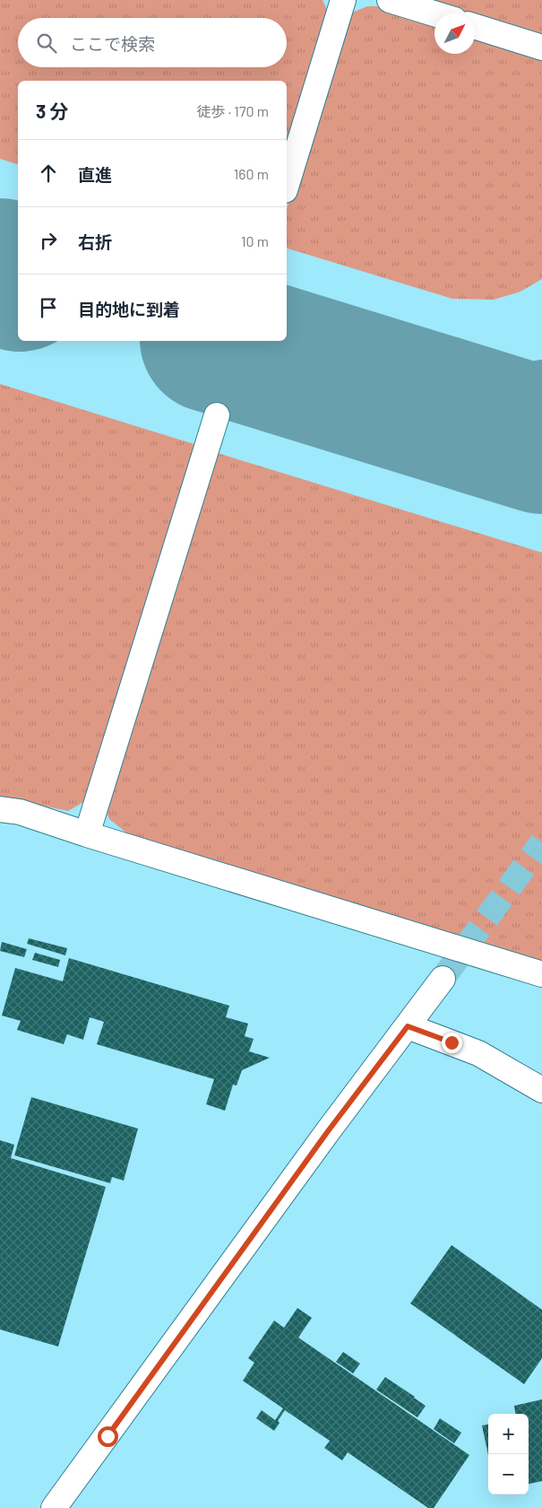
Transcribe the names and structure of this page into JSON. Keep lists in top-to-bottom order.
{
  "north": "top right",
  "page": {
    "search": "ここで検索",
    "heading": ["3 分", "徒歩 · 170 m"],
    "list": [
      ["直進", "160 m"],
      ["右折", "10 m"],
      "目的地に到着"
    ],
    "map_buttons": ["+", "−"]
  }
}
